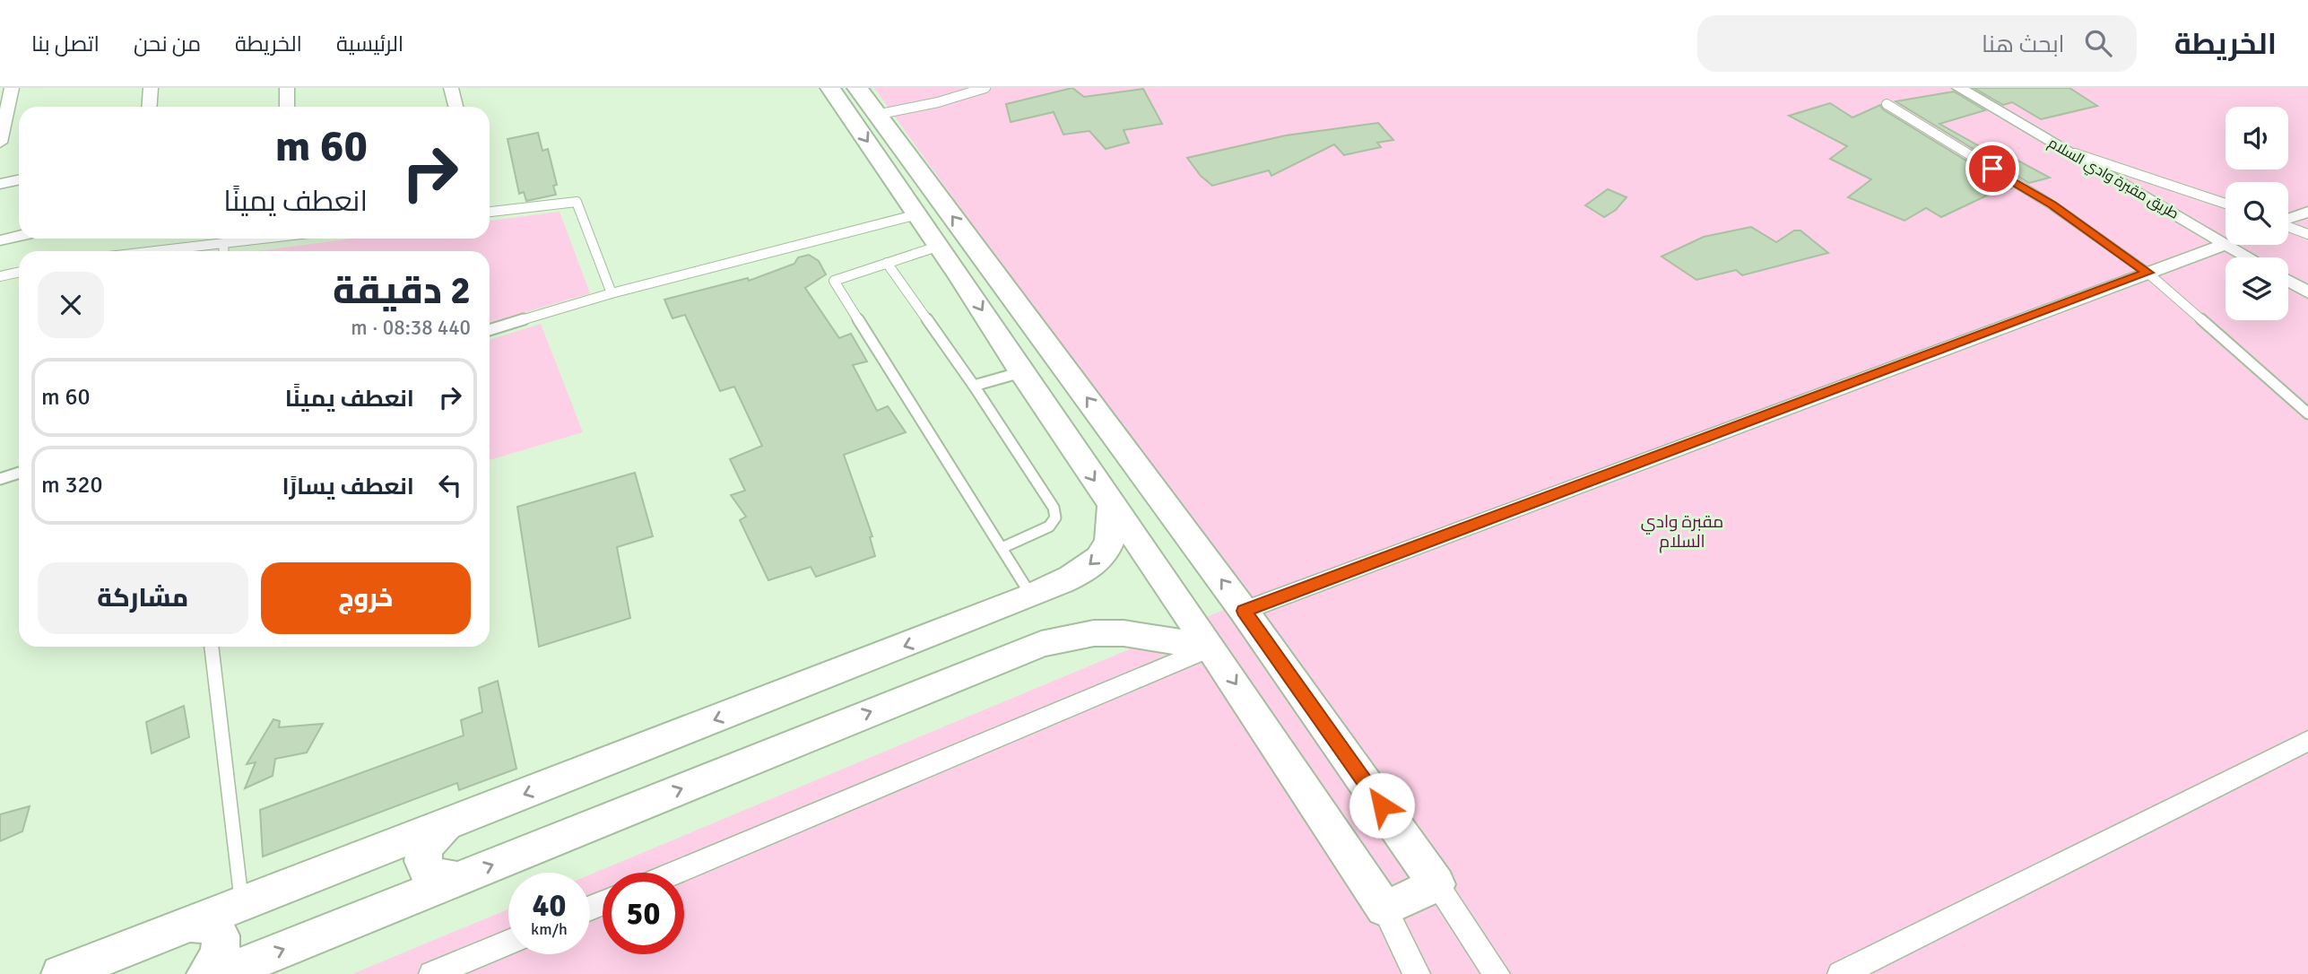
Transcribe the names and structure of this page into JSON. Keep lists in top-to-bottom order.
{
  "streets": {
    "street": ["طريق مقبرة وادي السلام"]
  },
  "parks": ["مقبرة وادي السلام"],
  "page": {
    "header": "الخريطة",
    "search": "ابحث هنا",
    "nav": [
      "الرئيسية",
      "الخريطة",
      "من نحن",
      "اتصل بنا"
    ],
    "turn": ["60 m", "انعطف يمينًا"],
    "heading": ["2 دقيقة", "440 m · 08:38"],
    "list": [
      {
        "name": "انعطف يمينًا",
        "value": "60 m"
      },
      {
        "name": "انعطف يسارًا",
        "value": "320 m"
      }
    ],
    "buttons": ["خروج", "مشاركة"],
    "speed": "40 km/h",
    "limit": "50"
  }
}
